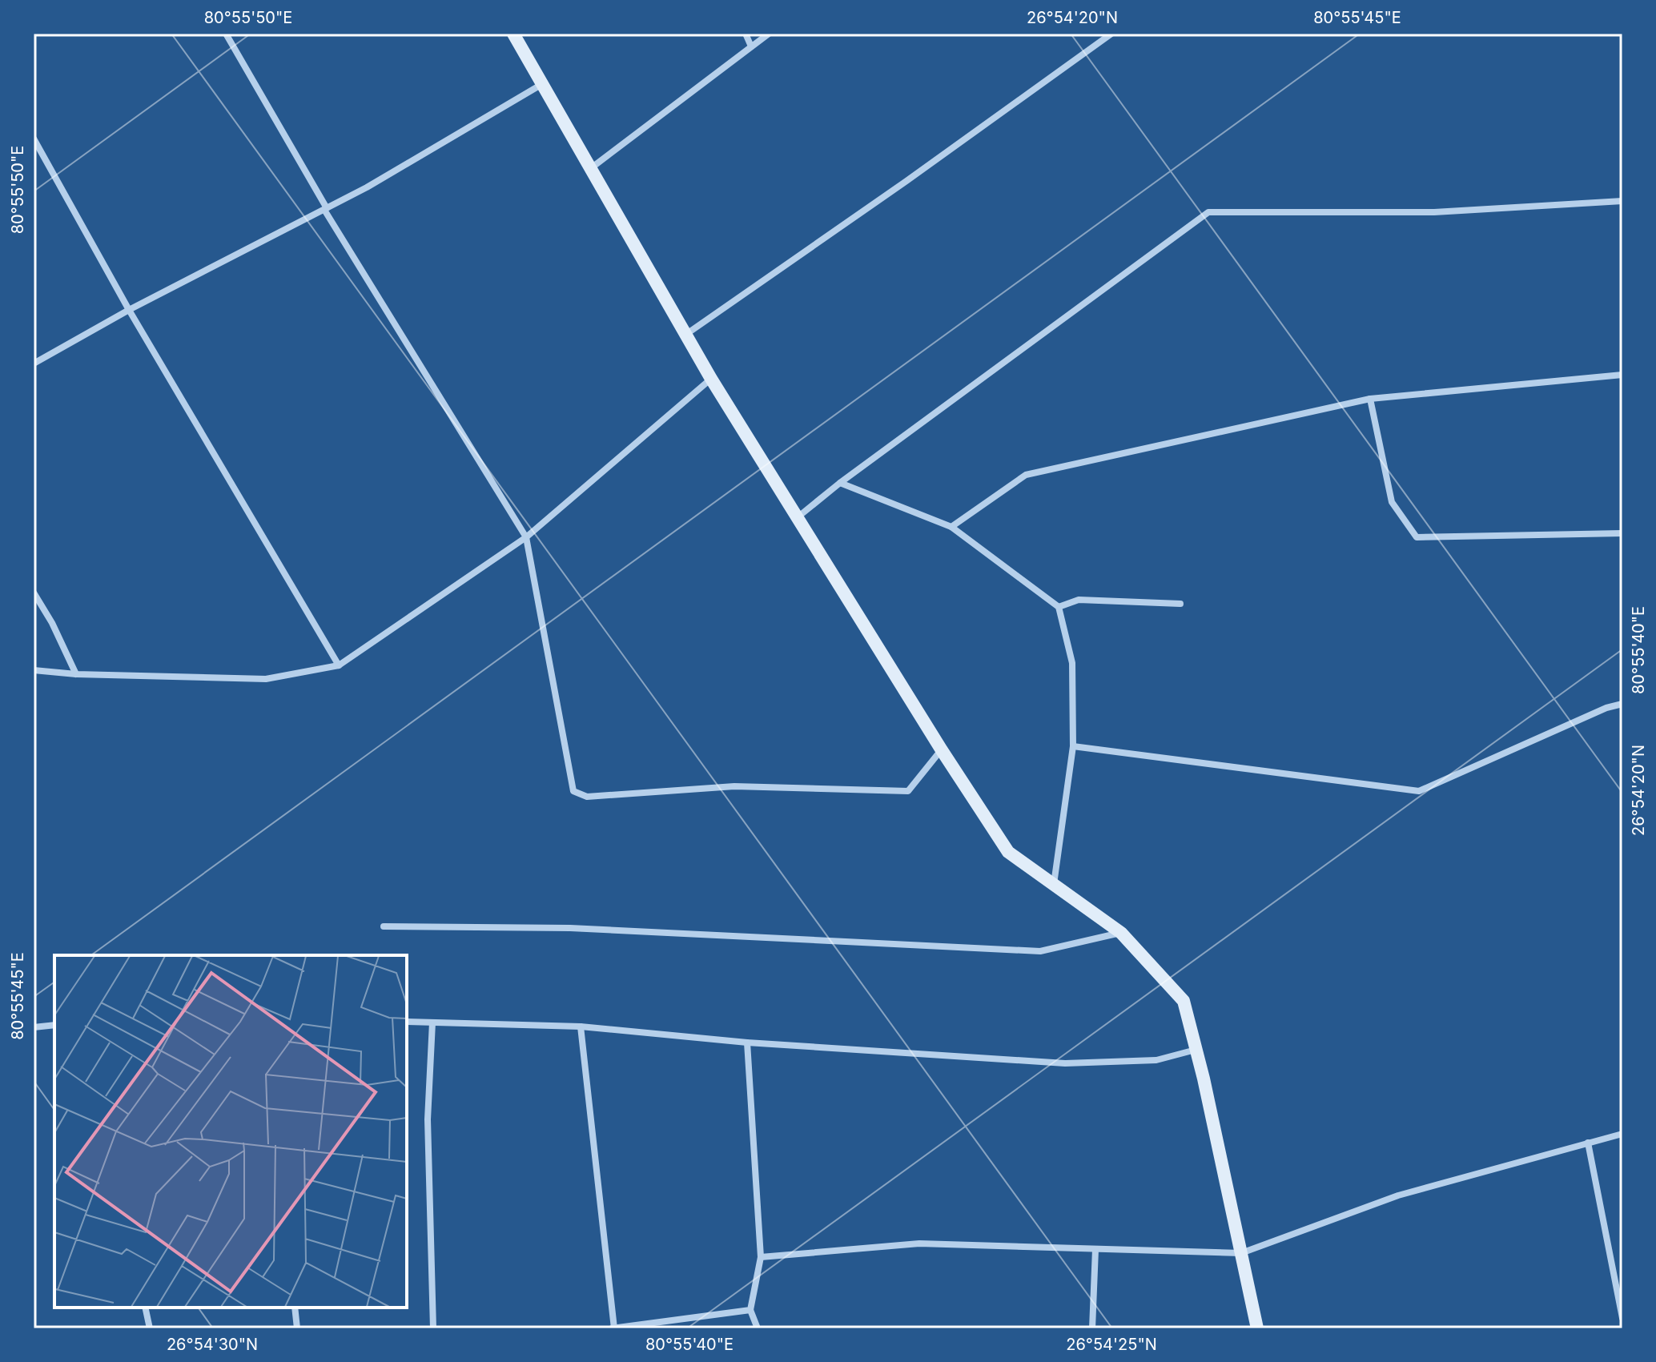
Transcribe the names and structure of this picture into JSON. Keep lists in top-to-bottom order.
{
  "coordinates": [
    "80°55'50\"E",
    "26°54'20\"N",
    "80°55'45\"E",
    "80°55'40\"E",
    "26°54'30\"N",
    "26°54'25\"N"
  ]
}
